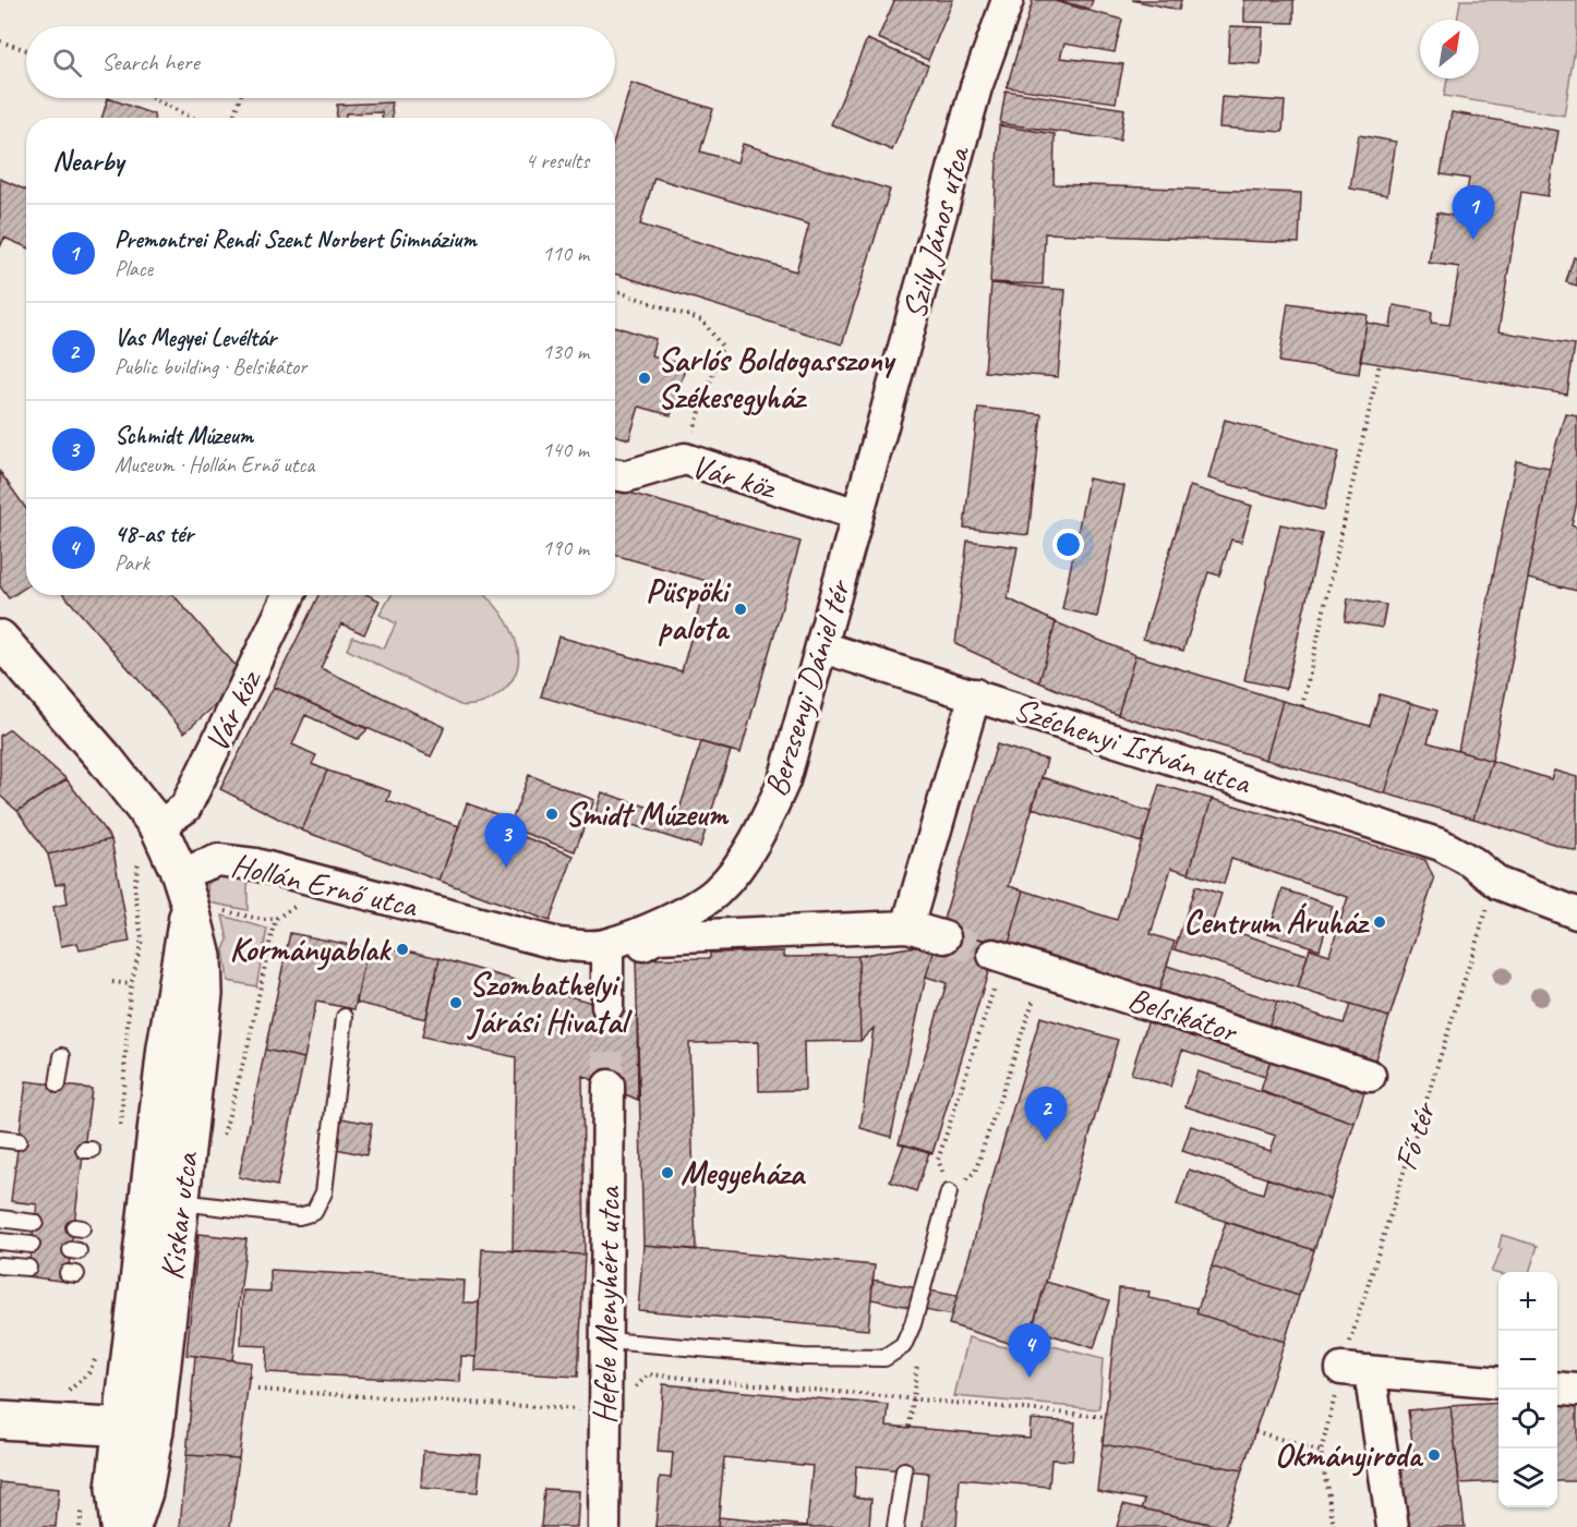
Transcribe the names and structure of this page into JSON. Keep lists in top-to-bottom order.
{
  "streets": {
    "street": [
      "Szily János utca",
      "Vár köz",
      "Berzsenyi Dániel tér",
      "Széchenyi István utca",
      "Hollán Ernő utca",
      "Belsikátor",
      "Kiskar utca",
      "Hefele Menyhért utca"
    ],
    "path": ["Fő tér"]
  },
  "crossings": [
    ["Szily János utca", "Berzsenyi Dániel tér"],
    ["Vár köz", "Berzsenyi Dániel tér"],
    ["Vár köz", "Hollán Ernő utca"],
    ["Berzsenyi Dániel tér", "Széchenyi István utca"],
    ["Berzsenyi Dániel tér", "Hollán Ernő utca"],
    ["Hollán Ernő utca", "Kiskar utca"]
  ],
  "places": [
    "Sarlós Boldogasszony Székesegyház",
    "Püspöki palota",
    "Smidt Múzeum",
    "Centrum Áruház",
    "Kormányablak",
    "Szombathelyi Járási Hivatal",
    "Megyeháza",
    "Okmányiroda"
  ],
  "north": "top right",
  "page": {
    "search": "Search here",
    "heading": ["Nearby", "4 results"],
    "pins": [
      "1",
      "3",
      "2",
      "4"
    ],
    "list": [
      {
        "mark": "1",
        "name": "Premontrei Rendi Szent Norbert Gimnázium",
        "note": "Place",
        "value": "110 m"
      },
      {
        "mark": "2",
        "name": "Vas Megyei Levéltár",
        "note": "Public building · Belsikátor",
        "value": "130 m"
      },
      {
        "mark": "3",
        "name": "Schmidt Múzeum",
        "note": "Museum · Hollán Ernő utca",
        "value": "140 m"
      },
      {
        "mark": "4",
        "name": "48-as tér",
        "note": "Park",
        "value": "190 m"
      }
    ],
    "map_buttons": ["+", "−"]
  }
}
